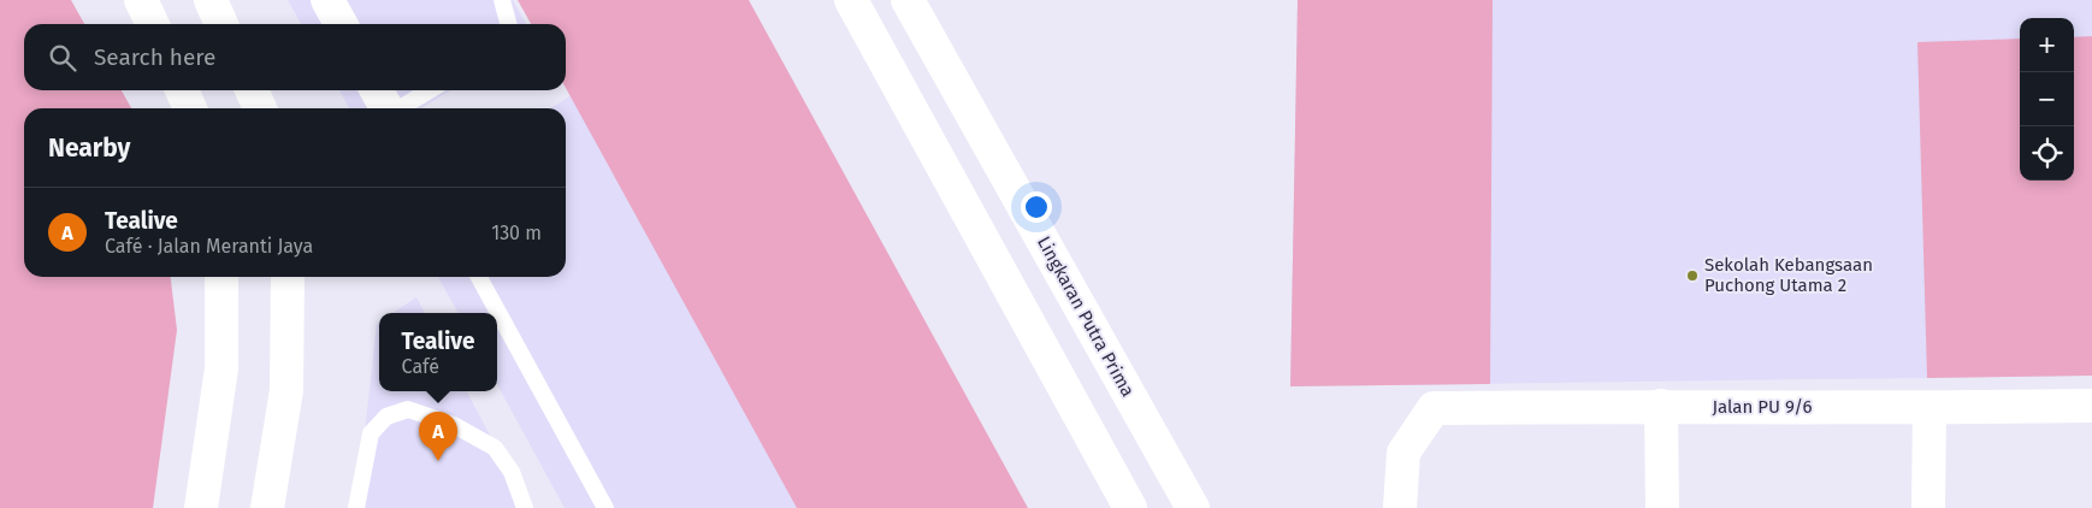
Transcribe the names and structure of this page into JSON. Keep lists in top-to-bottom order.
{
  "streets": {
    "street": ["Lingkaran Putra Prima", "Jalan PU 9/6"]
  },
  "places": ["Sekolah Kebangsaan Puchong Utama 2"],
  "page": {
    "map_buttons": ["+", "−"],
    "search": "Search here",
    "heading": "Nearby",
    "list": [
      {
        "mark": "A",
        "name": "Tealive",
        "note": "Café · Jalan Meranti Jaya",
        "value": "130 m"
      }
    ],
    "popup": ["Tealive", "Café"],
    "pins": "A"
  }
}
